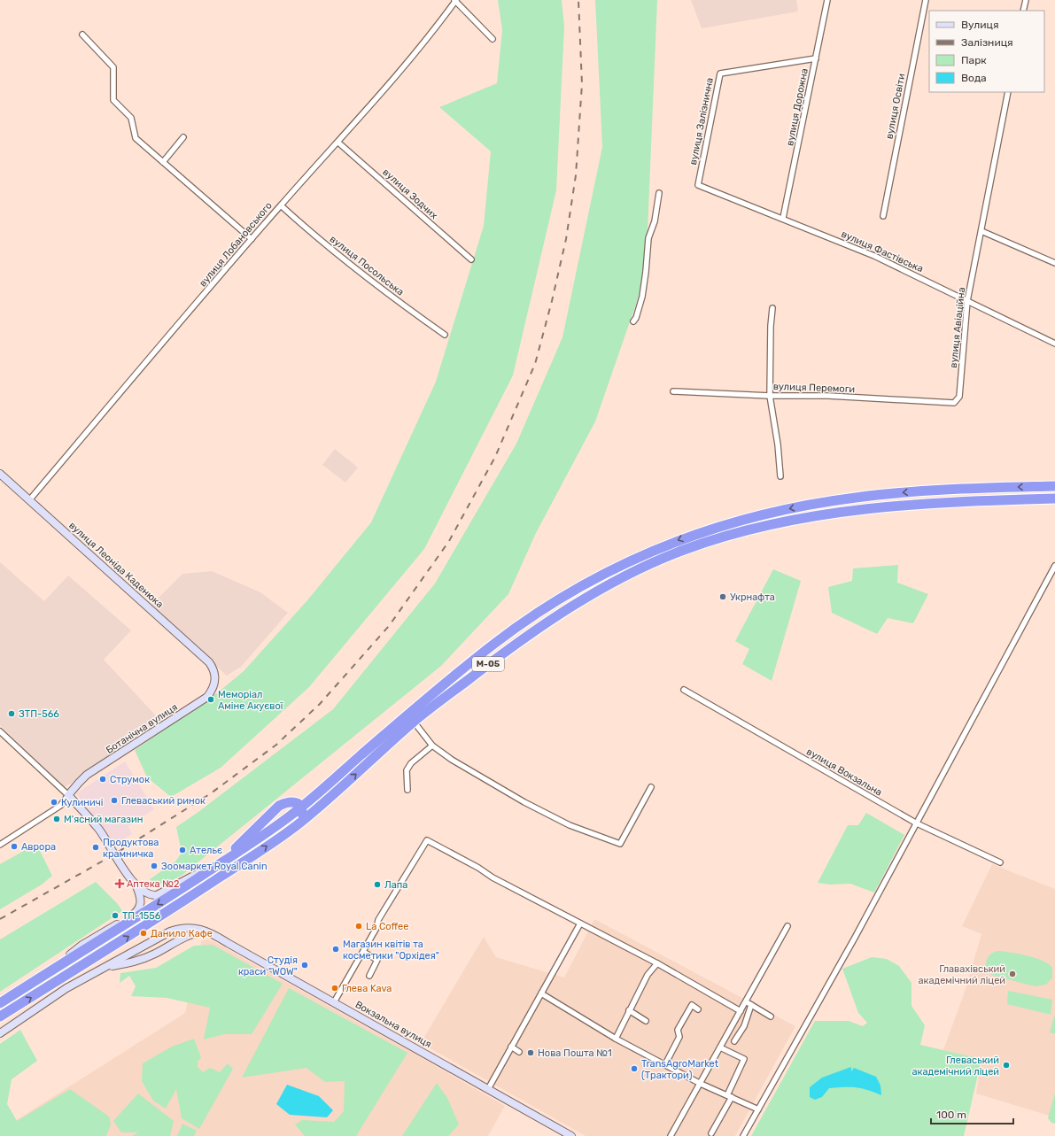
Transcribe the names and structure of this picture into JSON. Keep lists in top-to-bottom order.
{
  "streets": {
    "highway": ["М-05"],
    "street": [
      "вулиця Освіти",
      "вулиця Дорожна",
      "вулиця Залізнична",
      "вулиця Зодчих",
      "вулиця Лобановського",
      "вулиця Фастівська",
      "вулиця Посольська",
      "вулиця Авіаційна",
      "вулиця Перемоги",
      "вулиця Леоніда Каденюка",
      "Ботанічна вулиця",
      "вулиця Вокзальна",
      "Вокзальна вулиця"
    ]
  },
  "crossings": [
    ["вулиця Дорожна", "вулиця Залізнична"],
    ["вулиця Дорожна", "вулиця Фастівська"],
    ["вулиця Залізнична", "вулиця Фастівська"],
    ["вулиця Зодчих", "вулиця Лобановського"],
    ["вулиця Лобановського", "вулиця Посольська"],
    ["вулиця Лобановського", "вулиця Леоніда Каденюка"],
    ["вулиця Фастівська", "вулиця Авіаційна"],
    ["вулиця Авіаційна", "вулиця Перемоги"],
    ["вулиця Леоніда Каденюка", "Ботанічна вулиця"]
  ],
  "places": {
    "other": [
      "Укрнафта",
      "Меморіал Аміне Акуєвої",
      "ЗТП-566",
      "Струмок",
      "Глеваський ринок",
      "Кулиничі",
      "М'ясний магазин",
      "Аврора",
      "Продуктова крамничка",
      "Ательє",
      "Зоомаркет Royal Canin",
      "Лапа",
      "ТП-1556",
      "La Coffee",
      "Данило Кафе",
      "Магазин квітів та косметики \"Орхідея\"",
      "Студія краси \"WOW\"",
      "Главахівський академічний ліцей",
      "Глева Kava",
      "Нова Пошта №1",
      "Глеваський академічний ліцей",
      "TransAgroMarket (Трактори)"
    ],
    "health": ["Аптека №2"]
  },
  "legend": [
    "Вулиця",
    "Залізниця",
    "Парк",
    "Вода"
  ],
  "scale_bar": "100 m"
}
